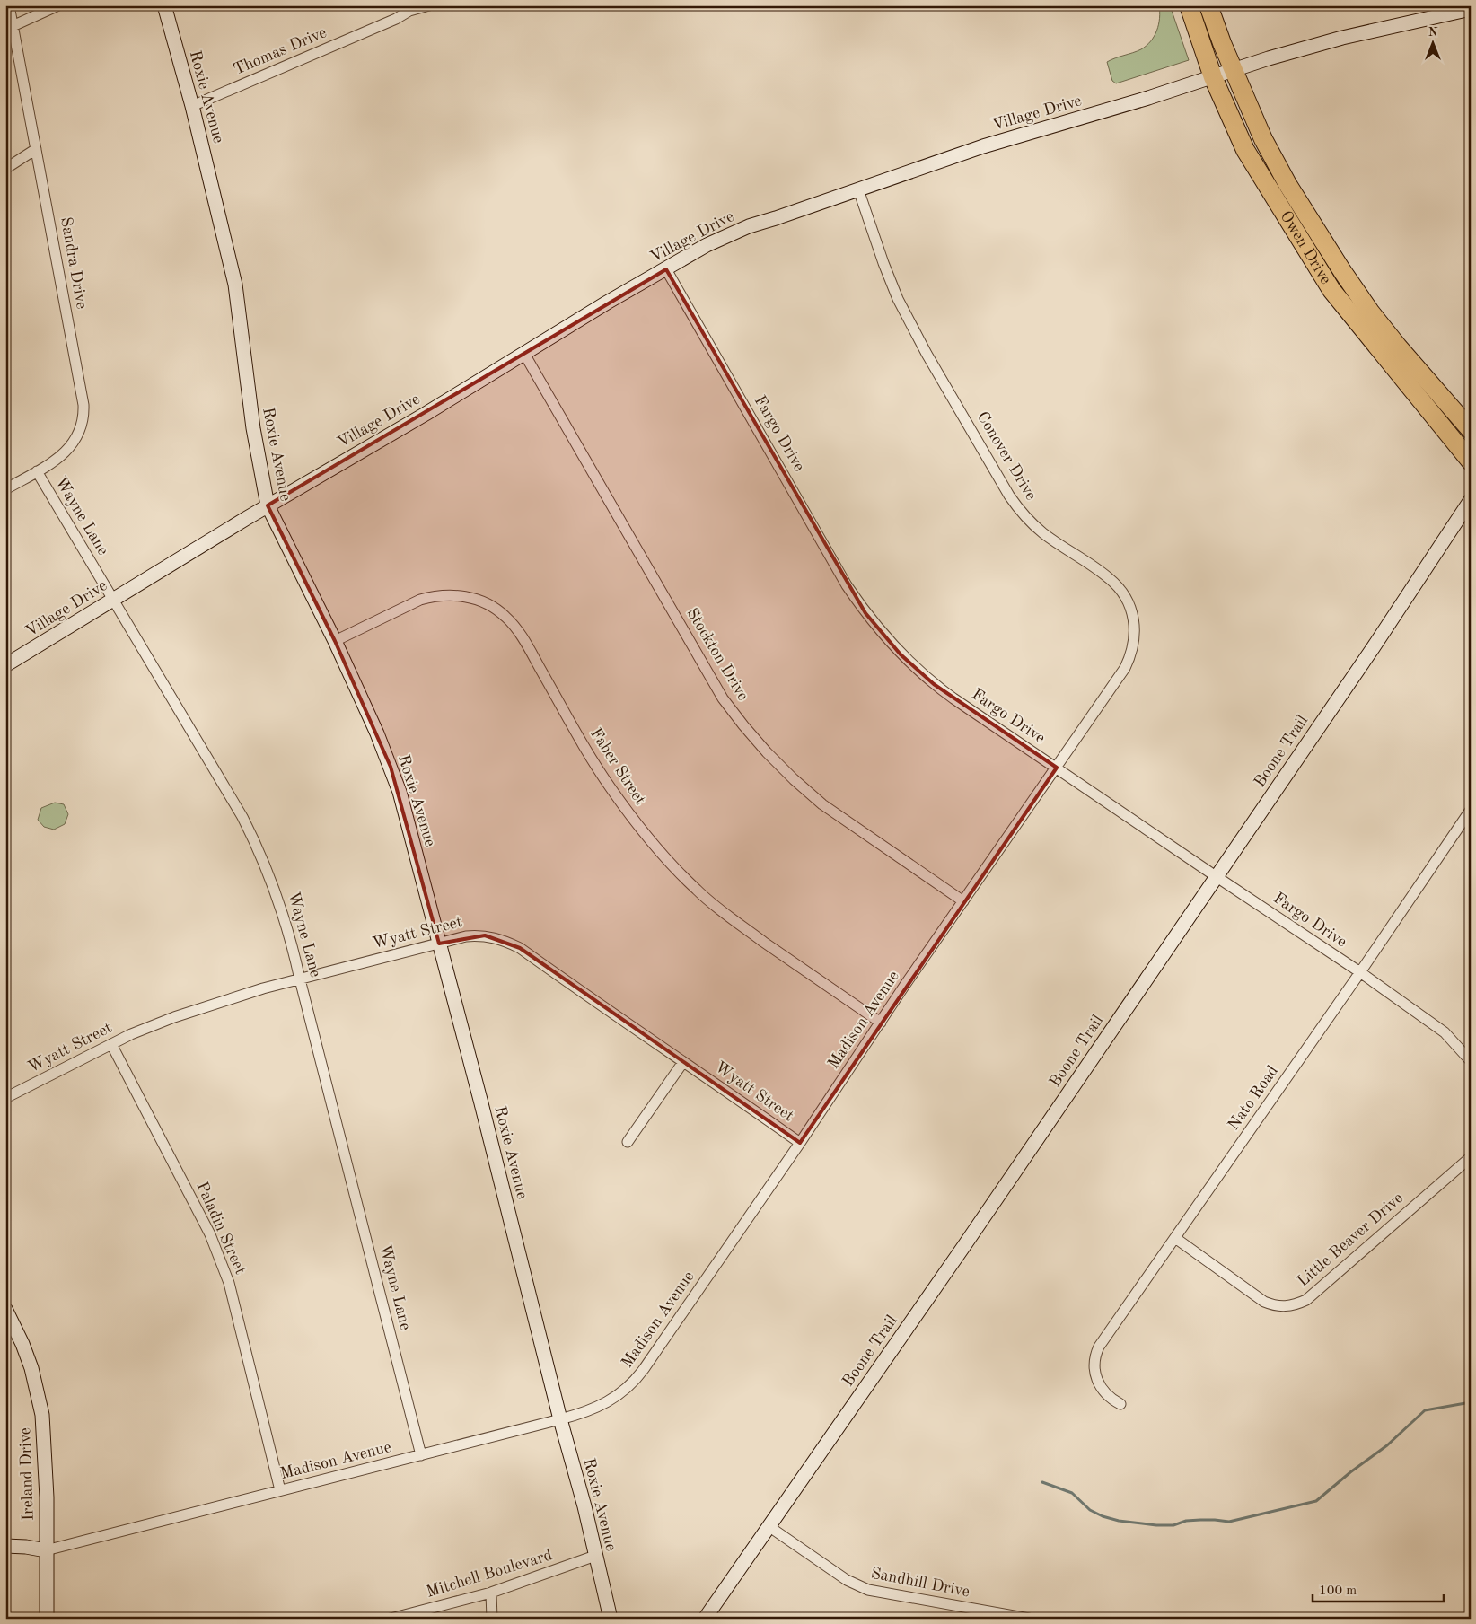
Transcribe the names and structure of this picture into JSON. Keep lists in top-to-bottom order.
{
  "streets": {
    "highway": ["Owen Drive"],
    "street": [
      "Thomas Drive",
      "Roxie Avenue",
      "Village Drive",
      "Sandra Drive",
      "Fargo Drive",
      "Conover Drive",
      "Wayne Lane",
      "Stockton Drive",
      "Boone Trail",
      "Faber Street",
      "Wyatt Street",
      "Madison Avenue",
      "Nato Road",
      "Paladin Street",
      "Little Beaver Drive",
      "Ireland Drive",
      "Mitchell Boulevard",
      "Sandhill Drive"
    ]
  },
  "crossings": [
    ["Thomas Drive", "Roxie Avenue"],
    ["Roxie Avenue", "Village Drive"],
    ["Roxie Avenue", "Faber Street"],
    ["Roxie Avenue", "Wyatt Street"],
    ["Roxie Avenue", "Madison Avenue"],
    ["Roxie Avenue", "Mitchell Boulevard"],
    ["Village Drive", "Owen Drive"],
    ["Village Drive", "Fargo Drive"],
    ["Village Drive", "Conover Drive"],
    ["Village Drive", "Wayne Lane"],
    ["Village Drive", "Stockton Drive"],
    ["Sandra Drive", "Wayne Lane"],
    ["Fargo Drive", "Conover Drive"],
    ["Fargo Drive", "Boone Trail"],
    ["Fargo Drive", "Madison Avenue"],
    ["Fargo Drive", "Nato Road"],
    ["Conover Drive", "Madison Avenue"],
    ["Wayne Lane", "Wyatt Street"],
    ["Wayne Lane", "Madison Avenue"],
    ["Stockton Drive", "Madison Avenue"],
    ["Boone Trail", "Sandhill Drive"],
    ["Faber Street", "Madison Avenue"],
    ["Wyatt Street", "Madison Avenue"],
    ["Wyatt Street", "Paladin Street"],
    ["Madison Avenue", "Paladin Street"],
    ["Madison Avenue", "Ireland Drive"],
    ["Nato Road", "Little Beaver Drive"]
  ],
  "scale_bar": "100 m",
  "north": "top"
}
